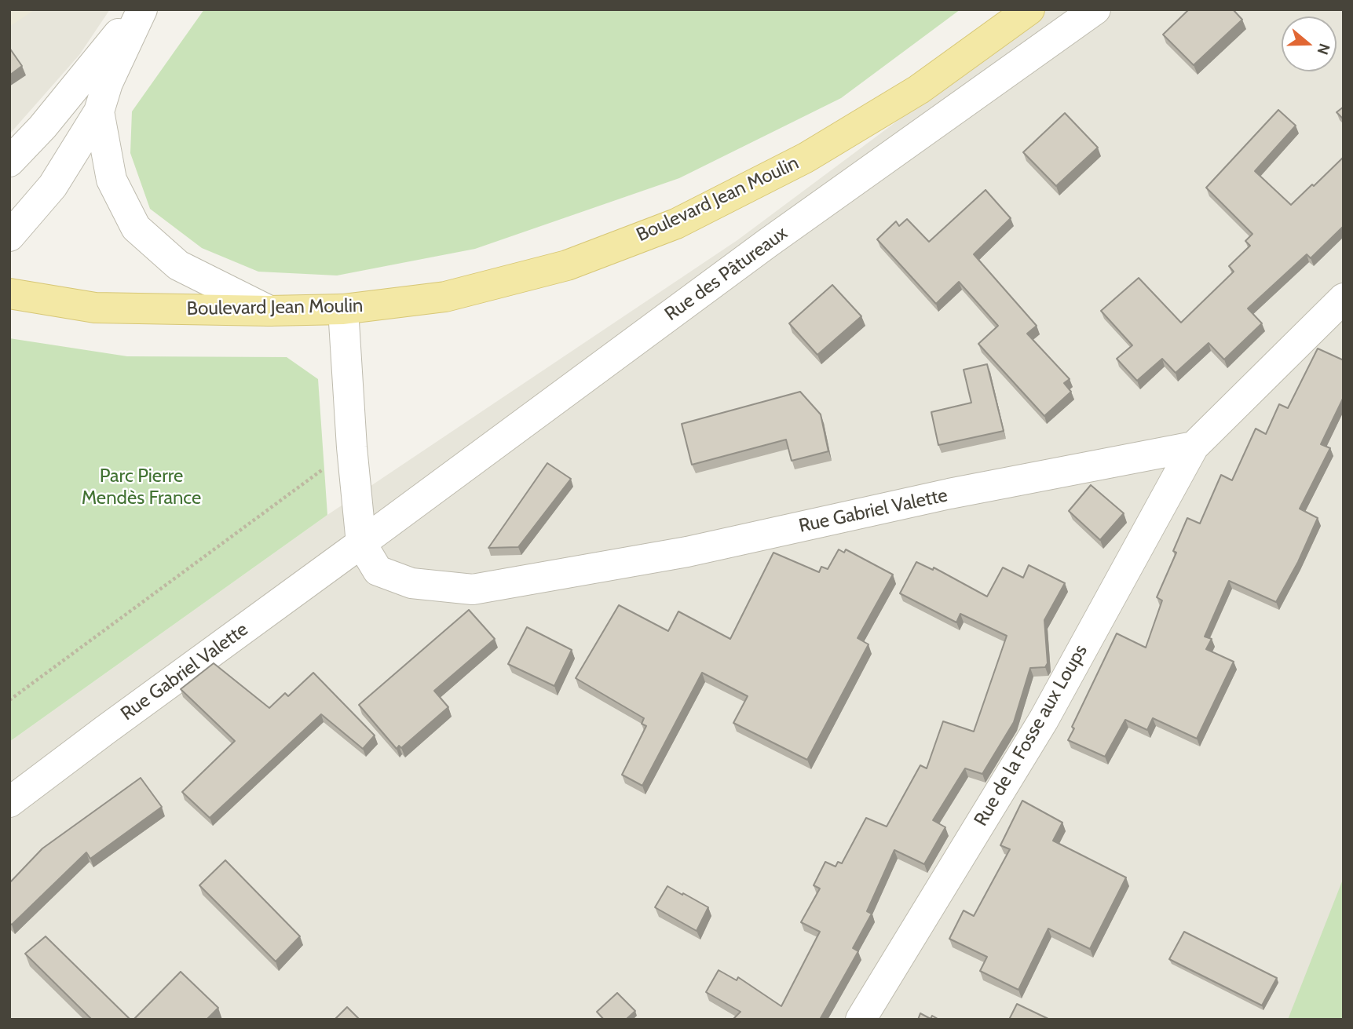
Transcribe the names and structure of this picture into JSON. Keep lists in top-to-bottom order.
{
  "streets": {
    "main road": ["Boulevard Jean Moulin"],
    "street": ["Rue des Pâtureaux", "Rue Gabriel Valette", "Rue de la Fosse aux Loups"]
  },
  "crossings": [
    ["Boulevard Jean Moulin", "Rue Gabriel Valette"],
    ["Rue des Pâtureaux", "Rue Gabriel Valette"],
    ["Rue Gabriel Valette", "Rue de la Fosse aux Loups"]
  ],
  "parks": ["Parc Pierre Mendès France"],
  "north": "right"
}
